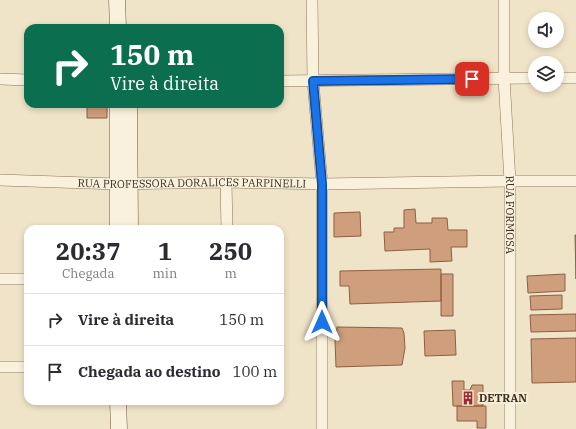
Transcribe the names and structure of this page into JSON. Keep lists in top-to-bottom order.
{
  "streets": {
    "street": ["RUA PROFESSORA DORALICES PARPINELLI", "RUA FORMOSA"]
  },
  "crossings": [
    ["RUA PROFESSORA DORALICES PARPINELLI", "RUA FORMOSA"]
  ],
  "places": {
    "building": ["DETRAN"]
  },
  "page": {
    "turn": ["150 m", "Vire à direita"],
    "eta": [
      "20:37",
      "Chegada",
      "1",
      "min",
      "250",
      "m"
    ],
    "list": [
      {
        "name": "Vire à direita",
        "value": "150 m"
      },
      {
        "name": "Chegada ao destino",
        "value": "100 m"
      }
    ]
  }
}
